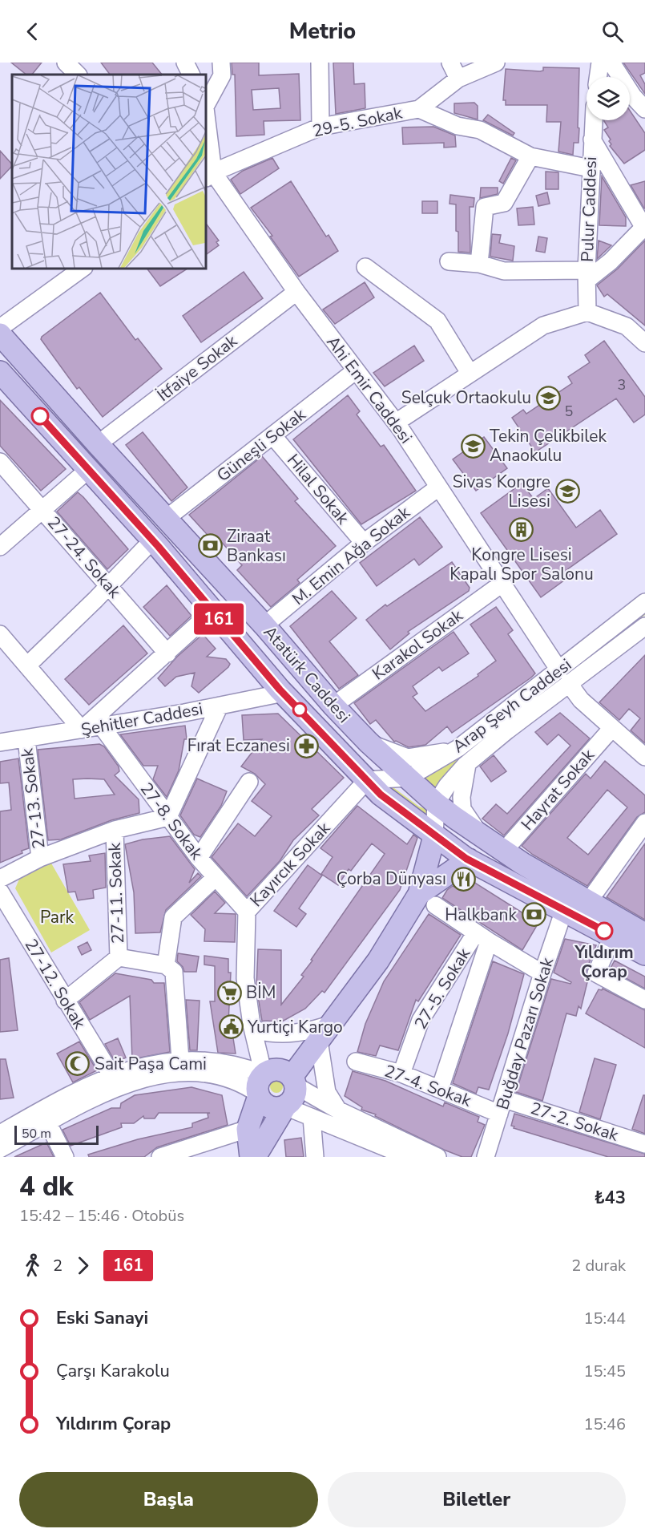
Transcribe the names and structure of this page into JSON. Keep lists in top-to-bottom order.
{
  "streets": {
    "main road": ["Atatürk Caddesi"],
    "street": [
      "29-5. Sokak",
      "Pulur Caddesi",
      "İtfaiye Sokak",
      "Ahi Emir Caddesi",
      "Güneşli Sokak",
      "Hilal Sokak",
      "M. Emin Ağa Sokak",
      "27-24. Sokak",
      "Karakol Sokak",
      "Arap Şeyh Caddesi",
      "Şehitler Caddesi",
      "Hayrat Sokak",
      "27-13. Sokak",
      "27-8. Sokak",
      "Kayırcık Sokak",
      "27-11. Sokak",
      "27-12. Sokak",
      "27-5. Sokak",
      "Buğday Pazarı Sokak",
      "27-4. Sokak",
      "27-2. Sokak"
    ]
  },
  "crossings": [
    ["29-5. Sokak", "Ahi Emir Caddesi"],
    ["İtfaiye Sokak", "Ahi Emir Caddesi"],
    ["İtfaiye Sokak", "Atatürk Caddesi"],
    ["Ahi Emir Caddesi", "Güneşli Sokak"],
    ["Ahi Emir Caddesi", "M. Emin Ağa Sokak"],
    ["Ahi Emir Caddesi", "Karakol Sokak"],
    ["Ahi Emir Caddesi", "Arap Şeyh Caddesi"],
    ["Güneşli Sokak", "Hilal Sokak"],
    ["Güneşli Sokak", "Atatürk Caddesi"],
    ["Hilal Sokak", "M. Emin Ağa Sokak"],
    ["M. Emin Ağa Sokak", "Atatürk Caddesi"],
    ["Karakol Sokak", "Atatürk Caddesi"],
    ["Atatürk Caddesi", "Arap Şeyh Caddesi"],
    ["Atatürk Caddesi", "Şehitler Caddesi"],
    ["Atatürk Caddesi", "Hayrat Sokak"],
    ["Atatürk Caddesi", "Kayırcık Sokak"],
    ["Atatürk Caddesi", "Buğday Pazarı Sokak"],
    ["Arap Şeyh Caddesi", "Kayırcık Sokak"],
    ["Şehitler Caddesi", "27-13. Sokak"],
    ["Şehitler Caddesi", "27-8. Sokak"],
    ["27-8. Sokak", "Kayırcık Sokak"],
    ["27-5. Sokak", "27-4. Sokak"],
    ["Buğday Pazarı Sokak", "27-4. Sokak"],
    ["Buğday Pazarı Sokak", "27-2. Sokak"],
    ["27-4. Sokak", "27-2. Sokak"]
  ],
  "parks": ["Park"],
  "places": {
    "school or university": ["Selçuk Ortaokulu", "Tekin Çelikbilek Anaokulu", "Sivas Kongre Lisesi"],
    "building": ["Kongre Lisesi Kapalı Spor Salonu"],
    "bank": ["Ziraat Bankası", "Halkbank"],
    "pharmacy": ["Fırat Eczanesi"],
    "restaurant": ["Çorba Dünyası"],
    "other": ["Yıldırım Çorap"],
    "supermarket": ["BİM"],
    "public building": ["Yurtiçi Kargo"],
    "mosque": ["Sait Paşa Cami"]
  },
  "lines": ["bus line 161"],
  "house_numbers": ["3", "5"],
  "scale_bar": "50 m",
  "page": {
    "header": "Metrio",
    "on_map": "161",
    "scale": "50 m",
    "heading": ["4 dk", "15:42 – 15:46 · Otobüs", "₺43"],
    "legs": ["2", "161", "2 durak"],
    "list": [
      {
        "name": "Eski Sanayi",
        "value": "15:44"
      },
      {
        "name": "Çarşı Karakolu",
        "value": "15:45"
      },
      {
        "name": "Yıldırım Çorap",
        "value": "15:46"
      }
    ],
    "buttons": ["Başla", "Biletler"]
  }
}
